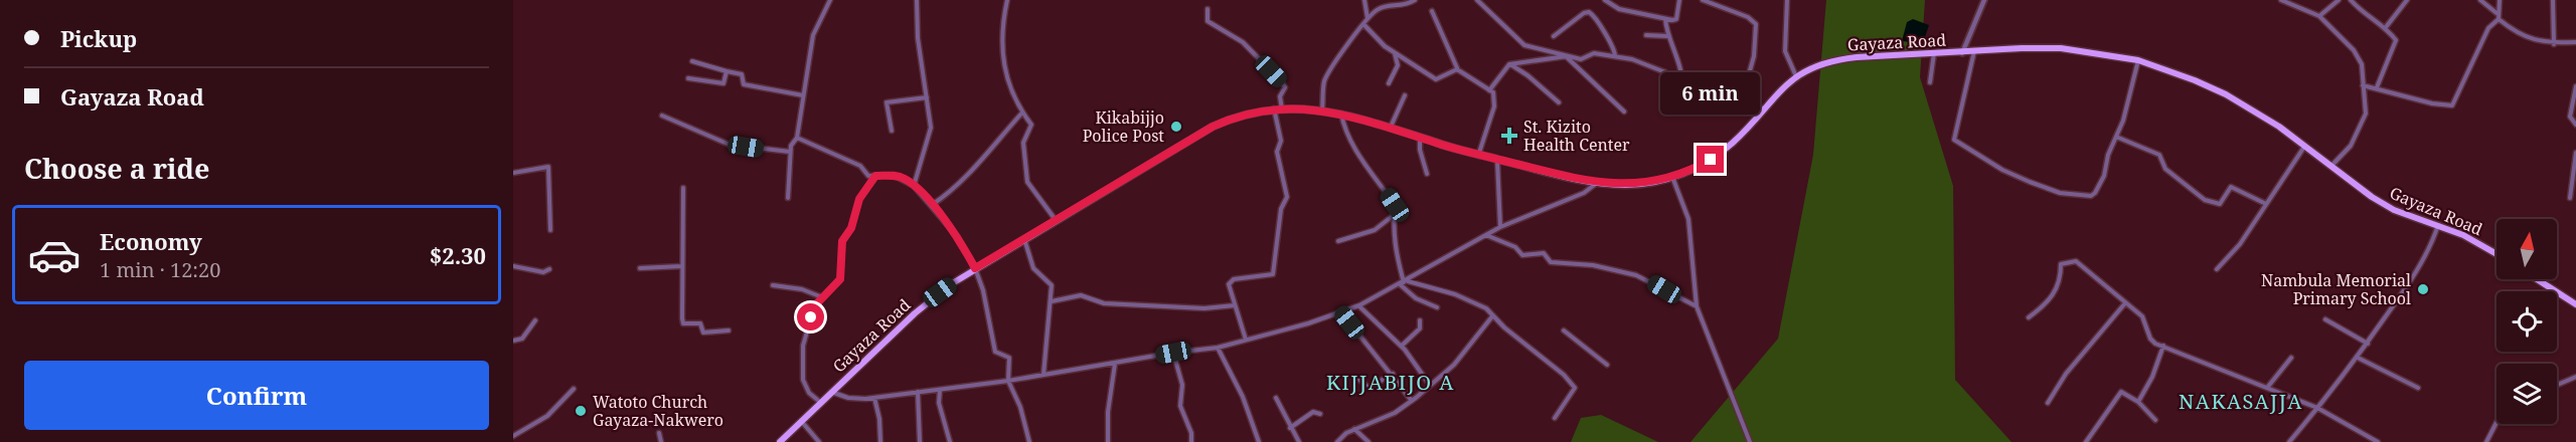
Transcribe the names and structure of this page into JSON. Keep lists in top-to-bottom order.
{
  "streets": {
    "main road": ["Gayaza Road"]
  },
  "districts": ["KIJJABIJO A", "NAKASAJJA"],
  "places": {
    "other": ["Kikabijjo Police Post", "Nambula Memorial Primary School", "Watoto Church Gayaza-Nakwero"],
    "health": ["St. Kizito Health Center"]
  },
  "north": "top",
  "page": {
    "banner": ["Pickup", "Gayaza Road"],
    "bubble": "6 min",
    "heading": "Choose a ride",
    "list": [
      {
        "name": "Economy",
        "note": "1 min · 12:20",
        "value": "$2.30"
      }
    ],
    "buttons": "Confirm"
  }
}
